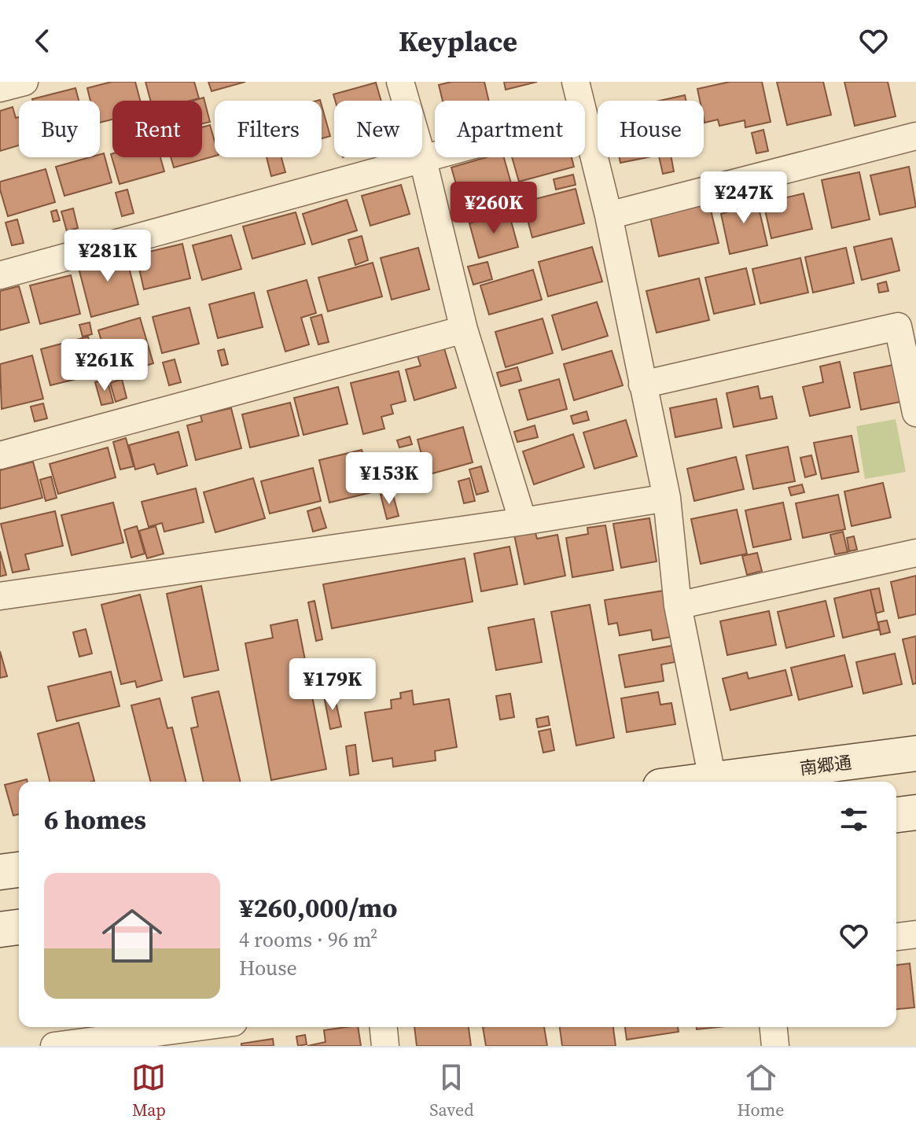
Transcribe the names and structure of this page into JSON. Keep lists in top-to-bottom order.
{
  "streets": {
    "street": ["南郷通"]
  },
  "page": {
    "header": "Keyplace",
    "chip": [
      "Buy",
      "Rent",
      "Filters",
      "New",
      "Apartment",
      "House"
    ],
    "price": [
      "¥247K",
      "¥260K",
      "¥281K",
      "¥261K",
      "¥153K",
      "¥179K"
    ],
    "heading": "6 homes",
    "list": [
      {
        "name": "¥260,000/mo",
        "note": "4 rooms · 96 m² · House"
      }
    ],
    "tabs": ["Map", "Saved", "Home"]
  }
}
